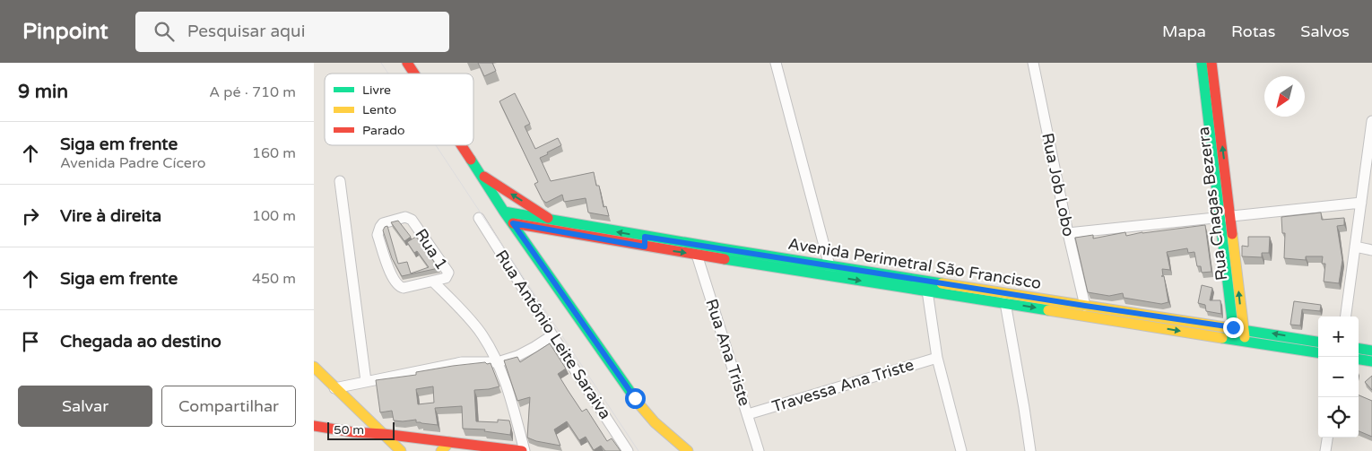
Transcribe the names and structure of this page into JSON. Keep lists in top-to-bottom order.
{
  "streets": {
    "main road": ["Rua Chagas Bezerra", "Avenida Perimetral São Francisco"],
    "street": [
      "Rua Job Lobo",
      "Rua 1",
      "Rua Antônio Leite Saraiva",
      "Rua Ana Triste",
      "Travessa Ana Triste"
    ]
  },
  "crossings": [
    ["Rua Job Lobo", "Avenida Perimetral São Francisco"],
    ["Rua Chagas Bezerra", "Avenida Perimetral São Francisco"],
    ["Avenida Perimetral São Francisco", "Rua Ana Triste"],
    ["Rua Ana Triste", "Travessa Ana Triste"]
  ],
  "legend": ["Livre", "Lento", "Parado"],
  "scale_bar": "50 m",
  "north": "bottom left",
  "page": {
    "header": "Pinpoint",
    "search": "Pesquisar aqui",
    "nav": ["Mapa", "Rotas", "Salvos"],
    "heading": ["9 min", "A pé · 710 m"],
    "list": [
      ["Siga em frente", "Avenida Padre Cícero", "160 m"],
      ["Vire à direita", "100 m"],
      ["Siga em frente", "450 m"],
      "Chegada ao destino"
    ],
    "map_buttons": ["+", "−"],
    "buttons": ["Salvar", "Compartilhar"],
    "scale": "50 m"
  }
}
